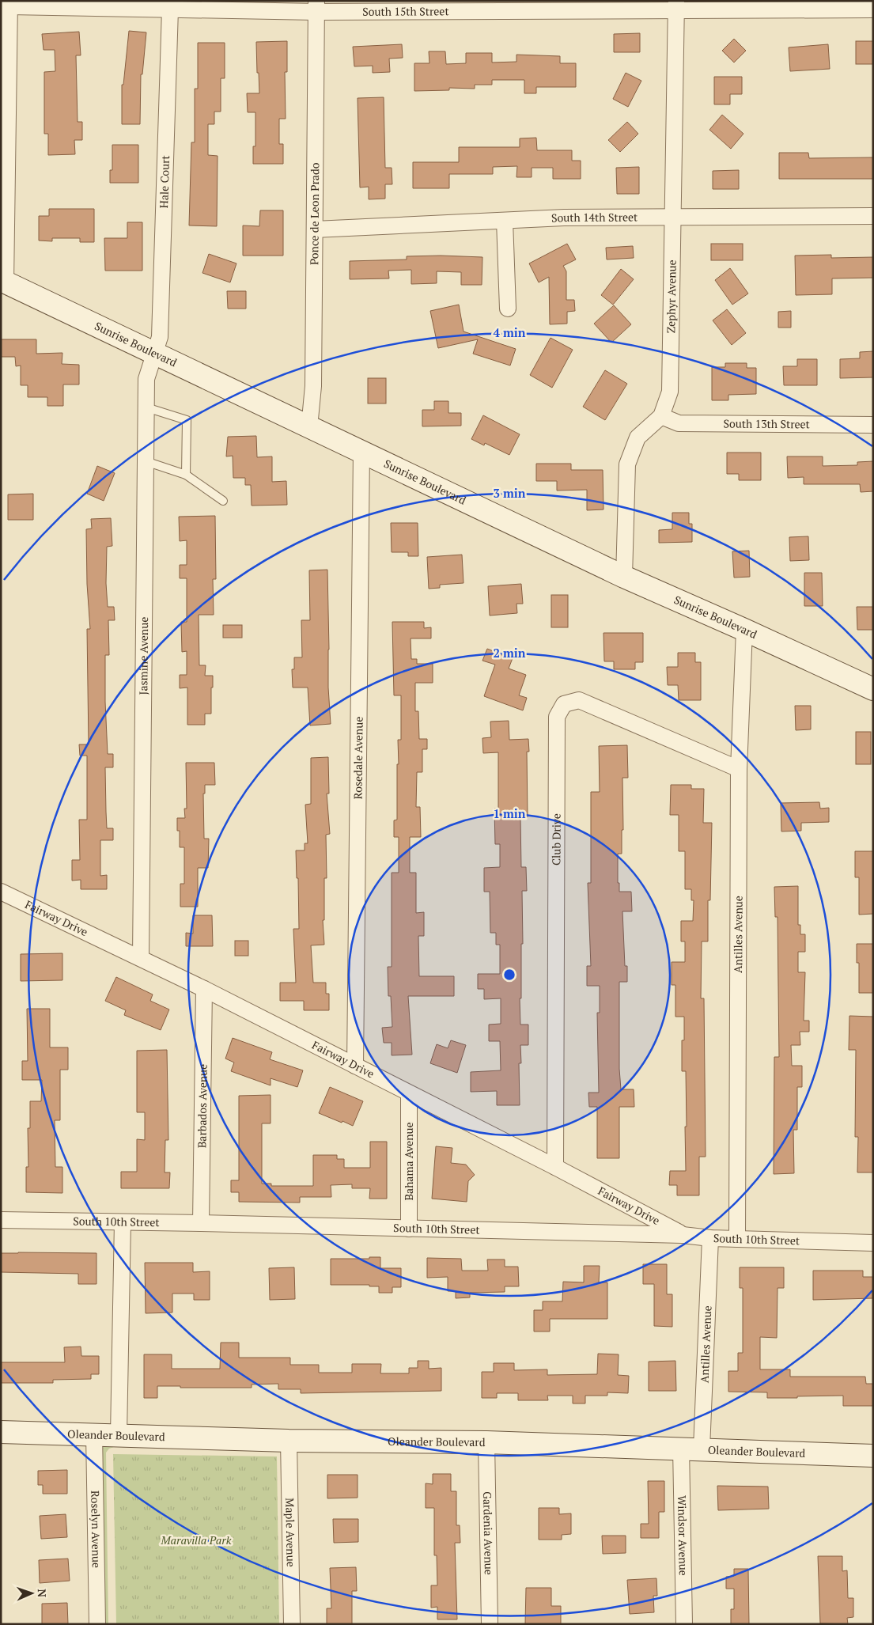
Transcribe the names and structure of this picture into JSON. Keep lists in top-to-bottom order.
{
  "streets": {
    "street": [
      "South 15th Street",
      "Hale Court",
      "Ponce de Leon Prado",
      "South 14th Street",
      "Zephyr Avenue",
      "Sunrise Boulevard",
      "South 13th Street",
      "Jasmine Avenue",
      "Rosedale Avenue",
      "Club Drive",
      "Fairway Drive",
      "Antilles Avenue",
      "Barbados Avenue",
      "Bahama Avenue",
      "South 10th Street",
      "Oleander Boulevard",
      "Roselyn Avenue",
      "Maple Avenue",
      "Gardenia Avenue",
      "Windsor Avenue"
    ]
  },
  "crossings": [
    ["South 15th Street", "Hale Court"],
    ["South 15th Street", "Ponce de Leon Prado"],
    ["South 15th Street", "Zephyr Avenue"],
    ["Hale Court", "Sunrise Boulevard"],
    ["Hale Court", "Jasmine Avenue"],
    ["Ponce de Leon Prado", "South 14th Street"],
    ["Ponce de Leon Prado", "Sunrise Boulevard"],
    ["South 14th Street", "Zephyr Avenue"],
    ["Zephyr Avenue", "Sunrise Boulevard"],
    ["Zephyr Avenue", "South 13th Street"],
    ["Sunrise Boulevard", "Jasmine Avenue"],
    ["Sunrise Boulevard", "Rosedale Avenue"],
    ["Sunrise Boulevard", "Antilles Avenue"],
    ["Jasmine Avenue", "Fairway Drive"],
    ["Rosedale Avenue", "Fairway Drive"],
    ["Club Drive", "Fairway Drive"],
    ["Club Drive", "Antilles Avenue"],
    ["Fairway Drive", "Barbados Avenue"],
    ["Fairway Drive", "Bahama Avenue"],
    ["Fairway Drive", "South 10th Street"],
    ["Antilles Avenue", "South 10th Street"],
    ["Antilles Avenue", "Oleander Boulevard"],
    ["Antilles Avenue", "Windsor Avenue"],
    ["Barbados Avenue", "South 10th Street"],
    ["Bahama Avenue", "South 10th Street"],
    ["Oleander Boulevard", "Roselyn Avenue"],
    ["Oleander Boulevard", "Maple Avenue"],
    ["Oleander Boulevard", "Gardenia Avenue"],
    ["Oleander Boulevard", "Windsor Avenue"]
  ],
  "parks": ["Maravilla Park"],
  "north": "right",
  "rings": [
    "4 min",
    "3 min",
    "2 min",
    "1 min"
  ]
}
